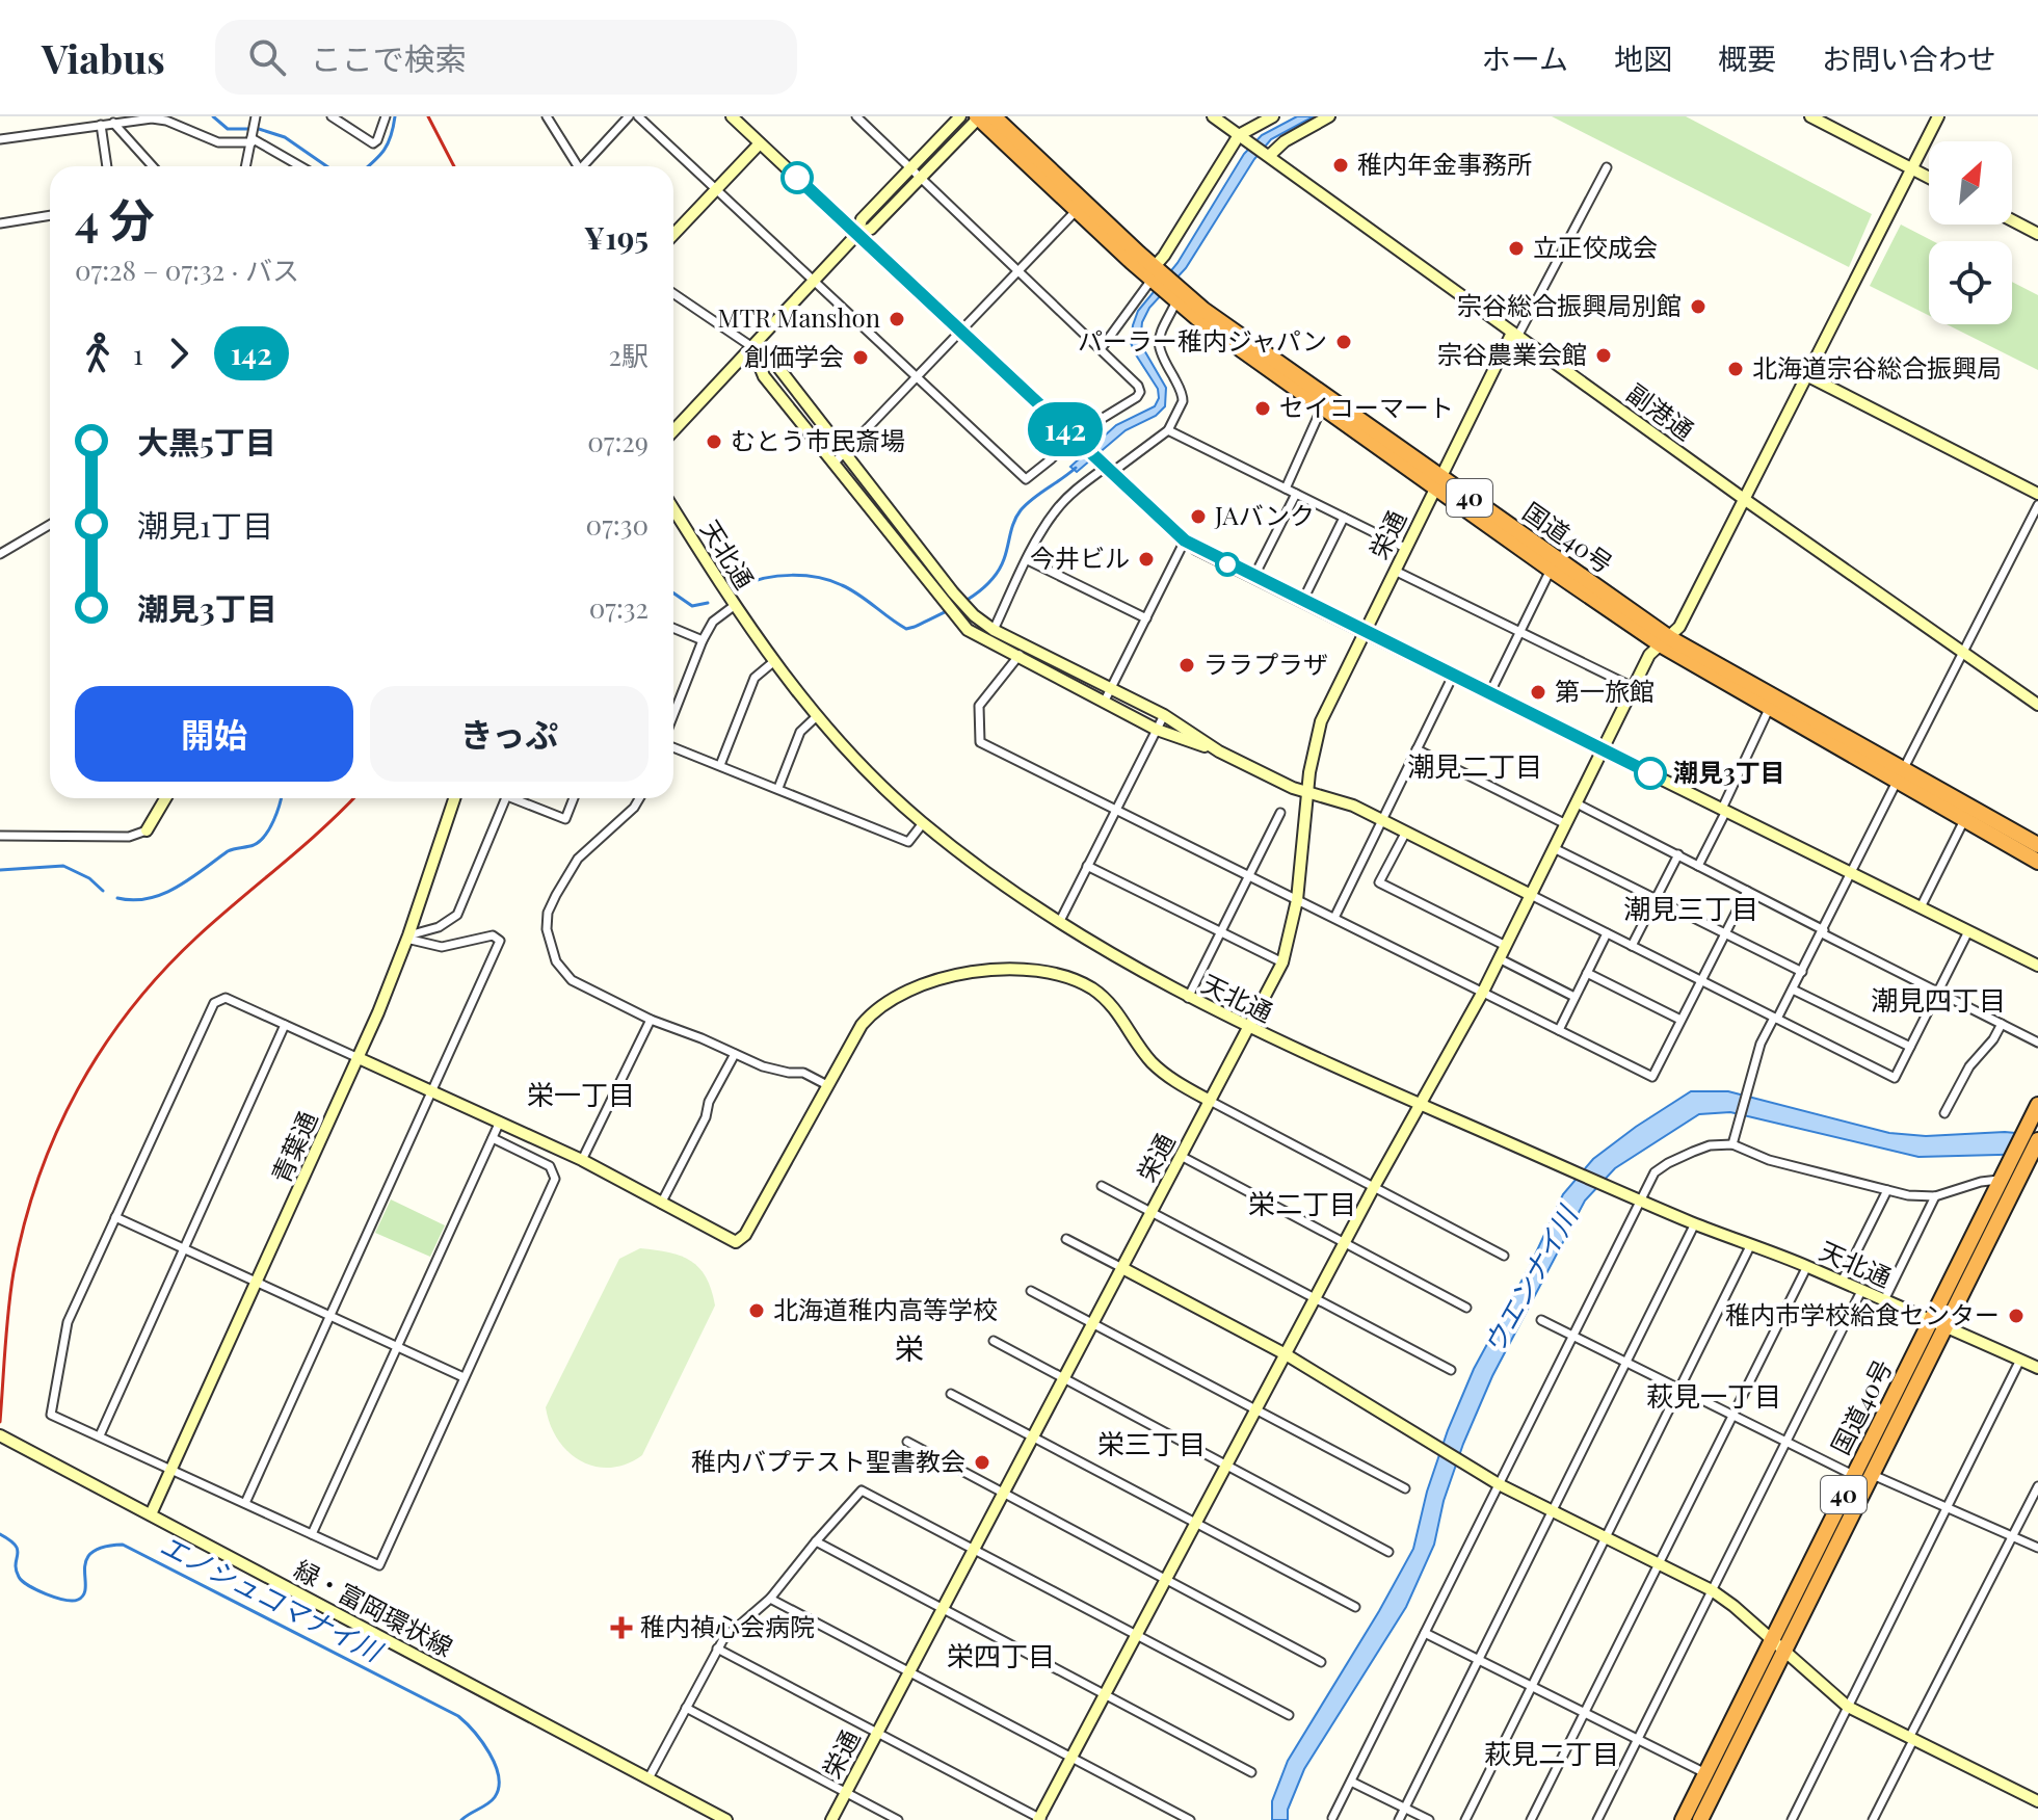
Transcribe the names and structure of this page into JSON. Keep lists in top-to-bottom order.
{
  "streets": {
    "highway": ["40", "国道40号"],
    "street": [
      "副港通",
      "栄通",
      "天北通",
      "青葉通",
      "緑・富岡環状線"
    ]
  },
  "crossings": [
    ["副港通", "栄通"],
    ["栄通", "国道40号"],
    ["栄通", "天北通"],
    ["国道40号", "天北通"],
    ["青葉通", "緑・富岡環状線"]
  ],
  "districts": [
    "潮見二丁目",
    "潮見三丁目",
    "潮見四丁目",
    "栄一丁目",
    "栄二丁目",
    "栄",
    "萩見一丁目",
    "栄三丁目",
    "栄四丁目",
    "萩見二丁目"
  ],
  "water": ["ウエンナイ川", "エノシュコマナイ川"],
  "places": {
    "other": [
      "稚内年金事務所",
      "立正佼成会",
      "宗谷総合振興局別館",
      "MTR Manshon",
      "パーラー稚内ジャパン",
      "宗谷農業会館",
      "創価学会",
      "北海道宗谷総合振興局",
      "セイコーマート",
      "むとう市民斎場",
      "JAバンク",
      "今井ビル",
      "ララプラザ",
      "第一旅館",
      "潮見3丁目",
      "北海道稚内高等学校",
      "稚内市学校給食センター",
      "稚内バプテスト聖書教会"
    ],
    "health": ["稚内禎心会病院"]
  },
  "lines": ["bus line 142"],
  "north": "top right",
  "page": {
    "header": "Viabus",
    "search": "ここで検索",
    "nav": [
      "ホーム",
      "地図",
      "概要",
      "お問い合わせ"
    ],
    "on_map": "142",
    "heading": ["4 分", "07:28 – 07:32 · バス", "¥195"],
    "legs": ["1", "142", "2駅"],
    "list": [
      {
        "name": "大黒5丁目",
        "value": "07:29"
      },
      {
        "name": "潮見1丁目",
        "value": "07:30"
      },
      {
        "name": "潮見3丁目",
        "value": "07:32"
      }
    ],
    "buttons": ["開始", "きっぷ"]
  }
}
